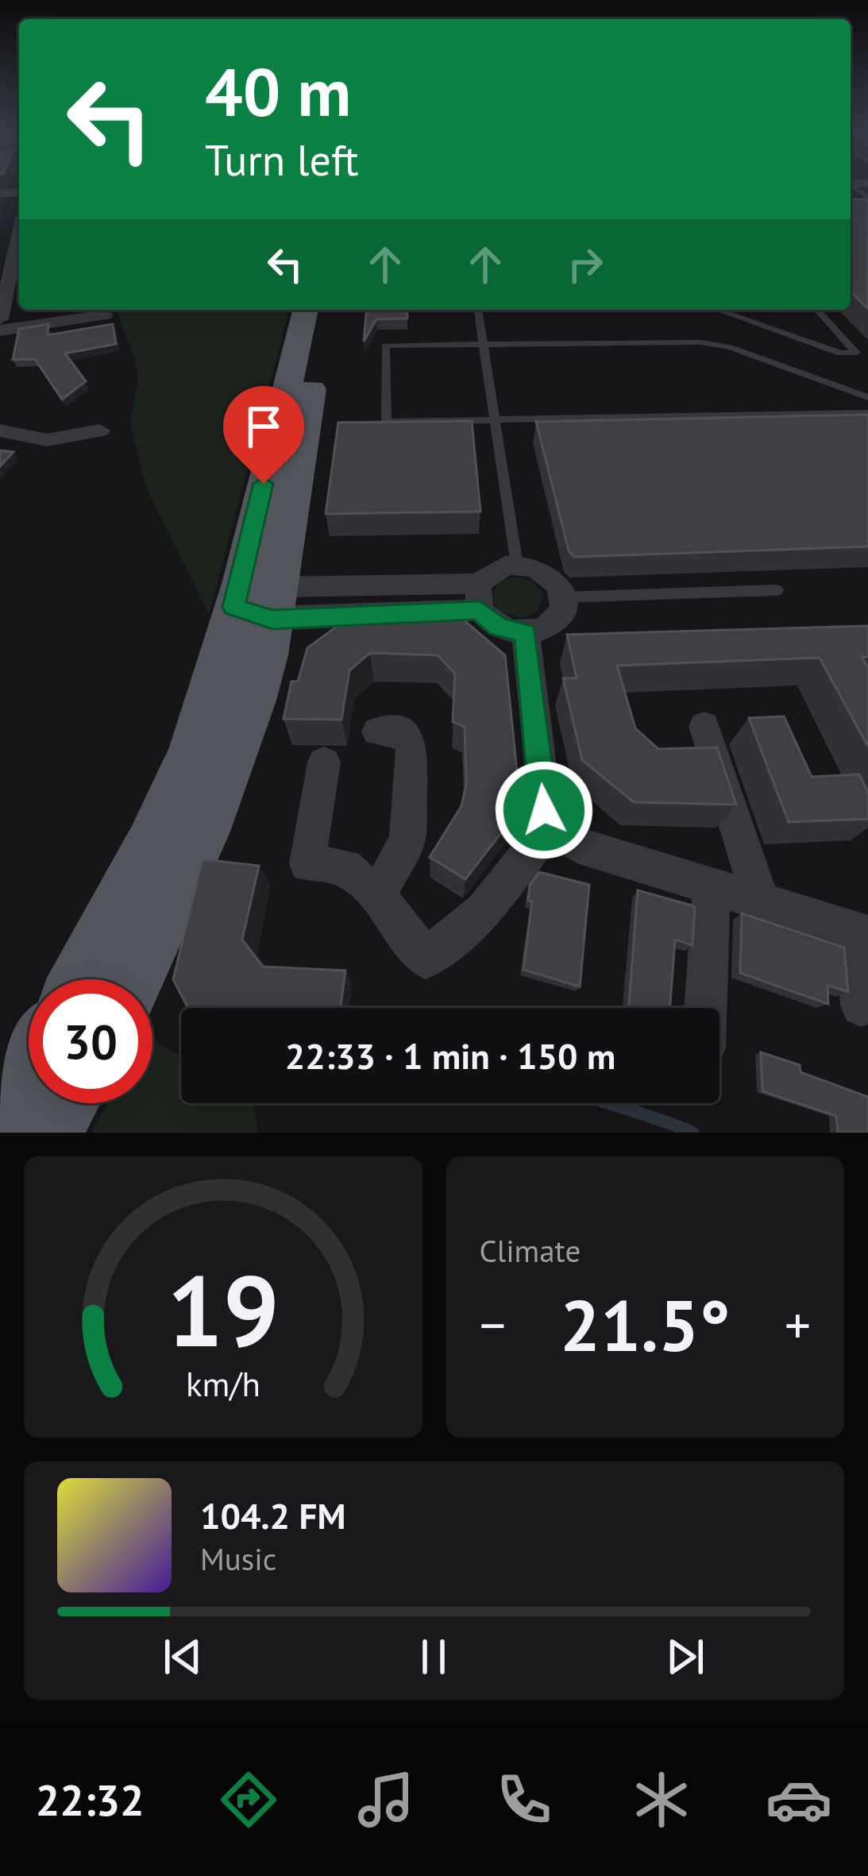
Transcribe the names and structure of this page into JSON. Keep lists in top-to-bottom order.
{
  "page": {
    "turn": ["40 m", "Turn left"],
    "limit": "30",
    "trip": "22:33 · 1 min · 150 m",
    "tile": "Climate",
    "heat": ["−", "21.5°", "+"],
    "song": ["104.2 FM", "Music"],
    "tabs": "22:32",
    "gauge": ["19", "km/h"]
  }
}
